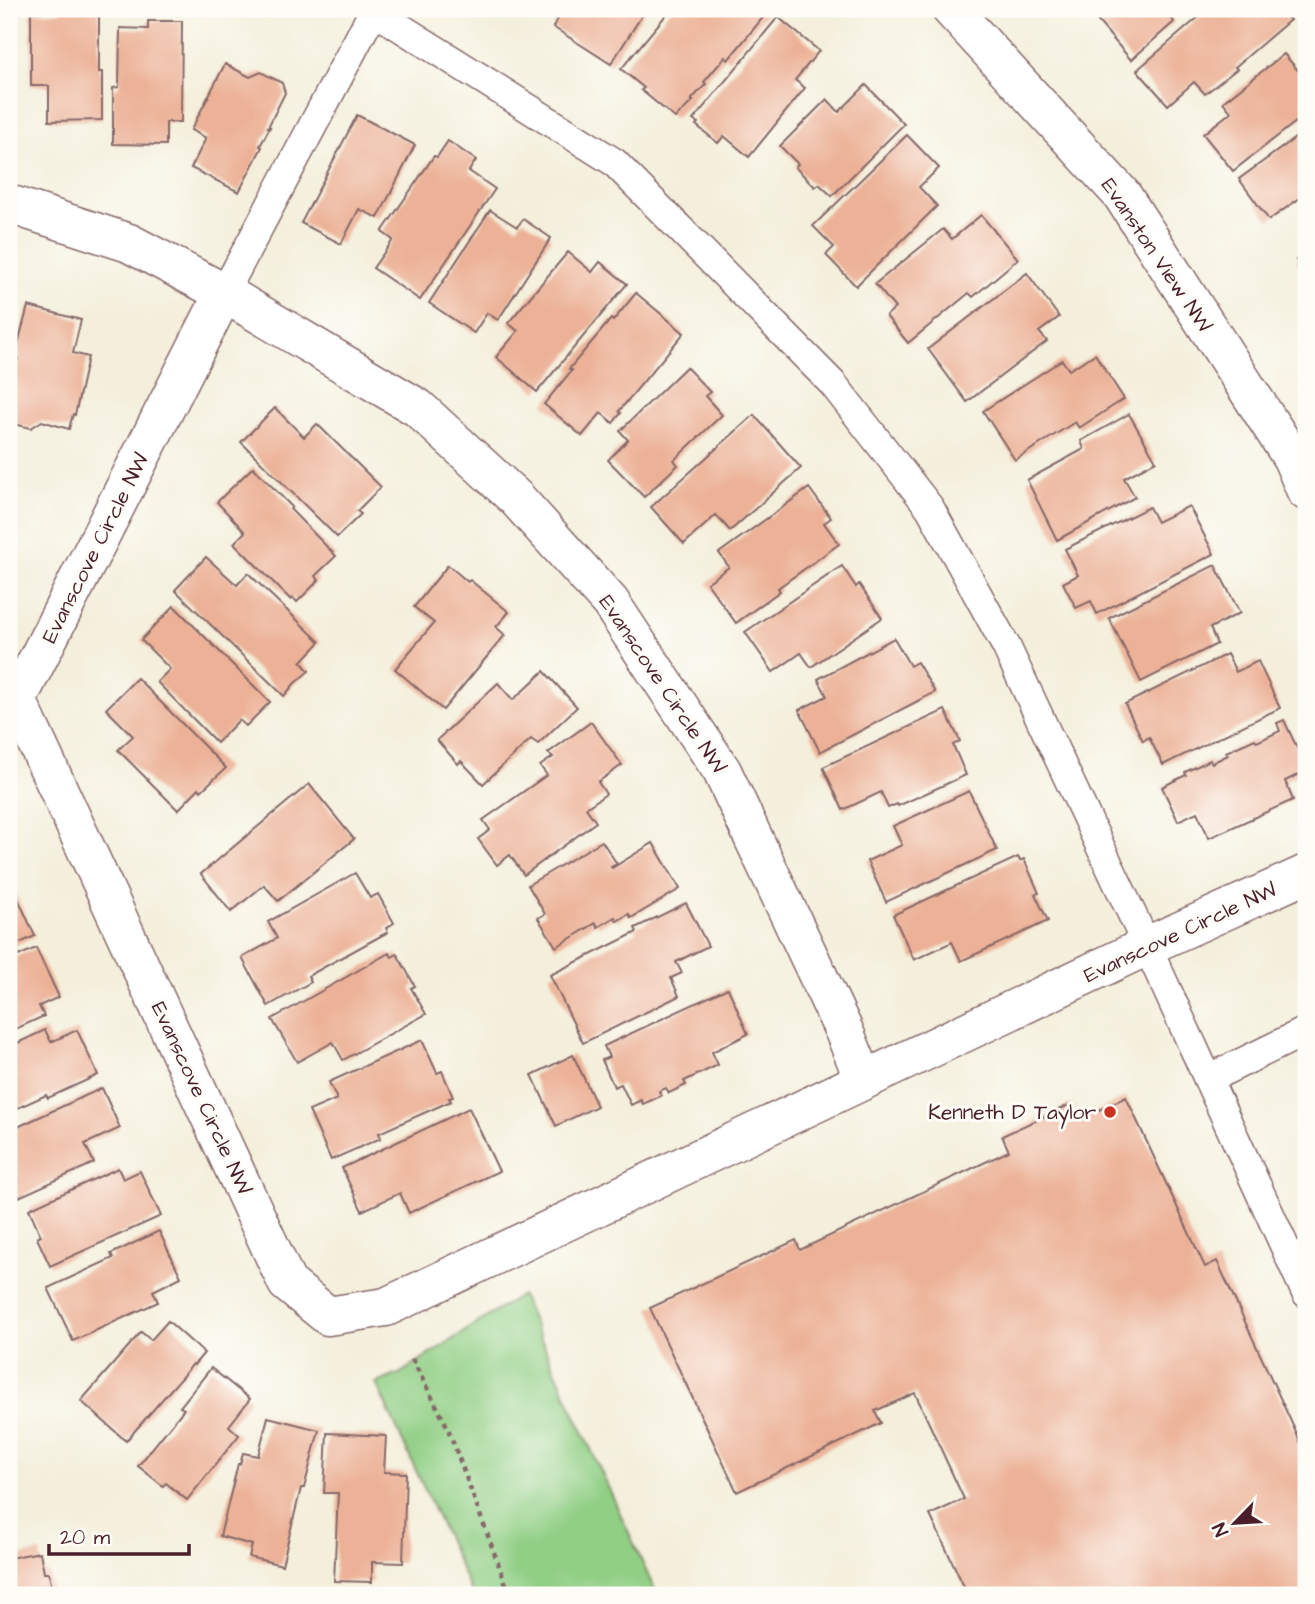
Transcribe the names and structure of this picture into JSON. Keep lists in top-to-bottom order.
{
  "streets": {
    "street": ["Evanston View NW", "Evanscove Circle NW"]
  },
  "places": ["Kenneth D Taylor"],
  "scale_bar": "20 m",
  "north": "bottom left"
}
